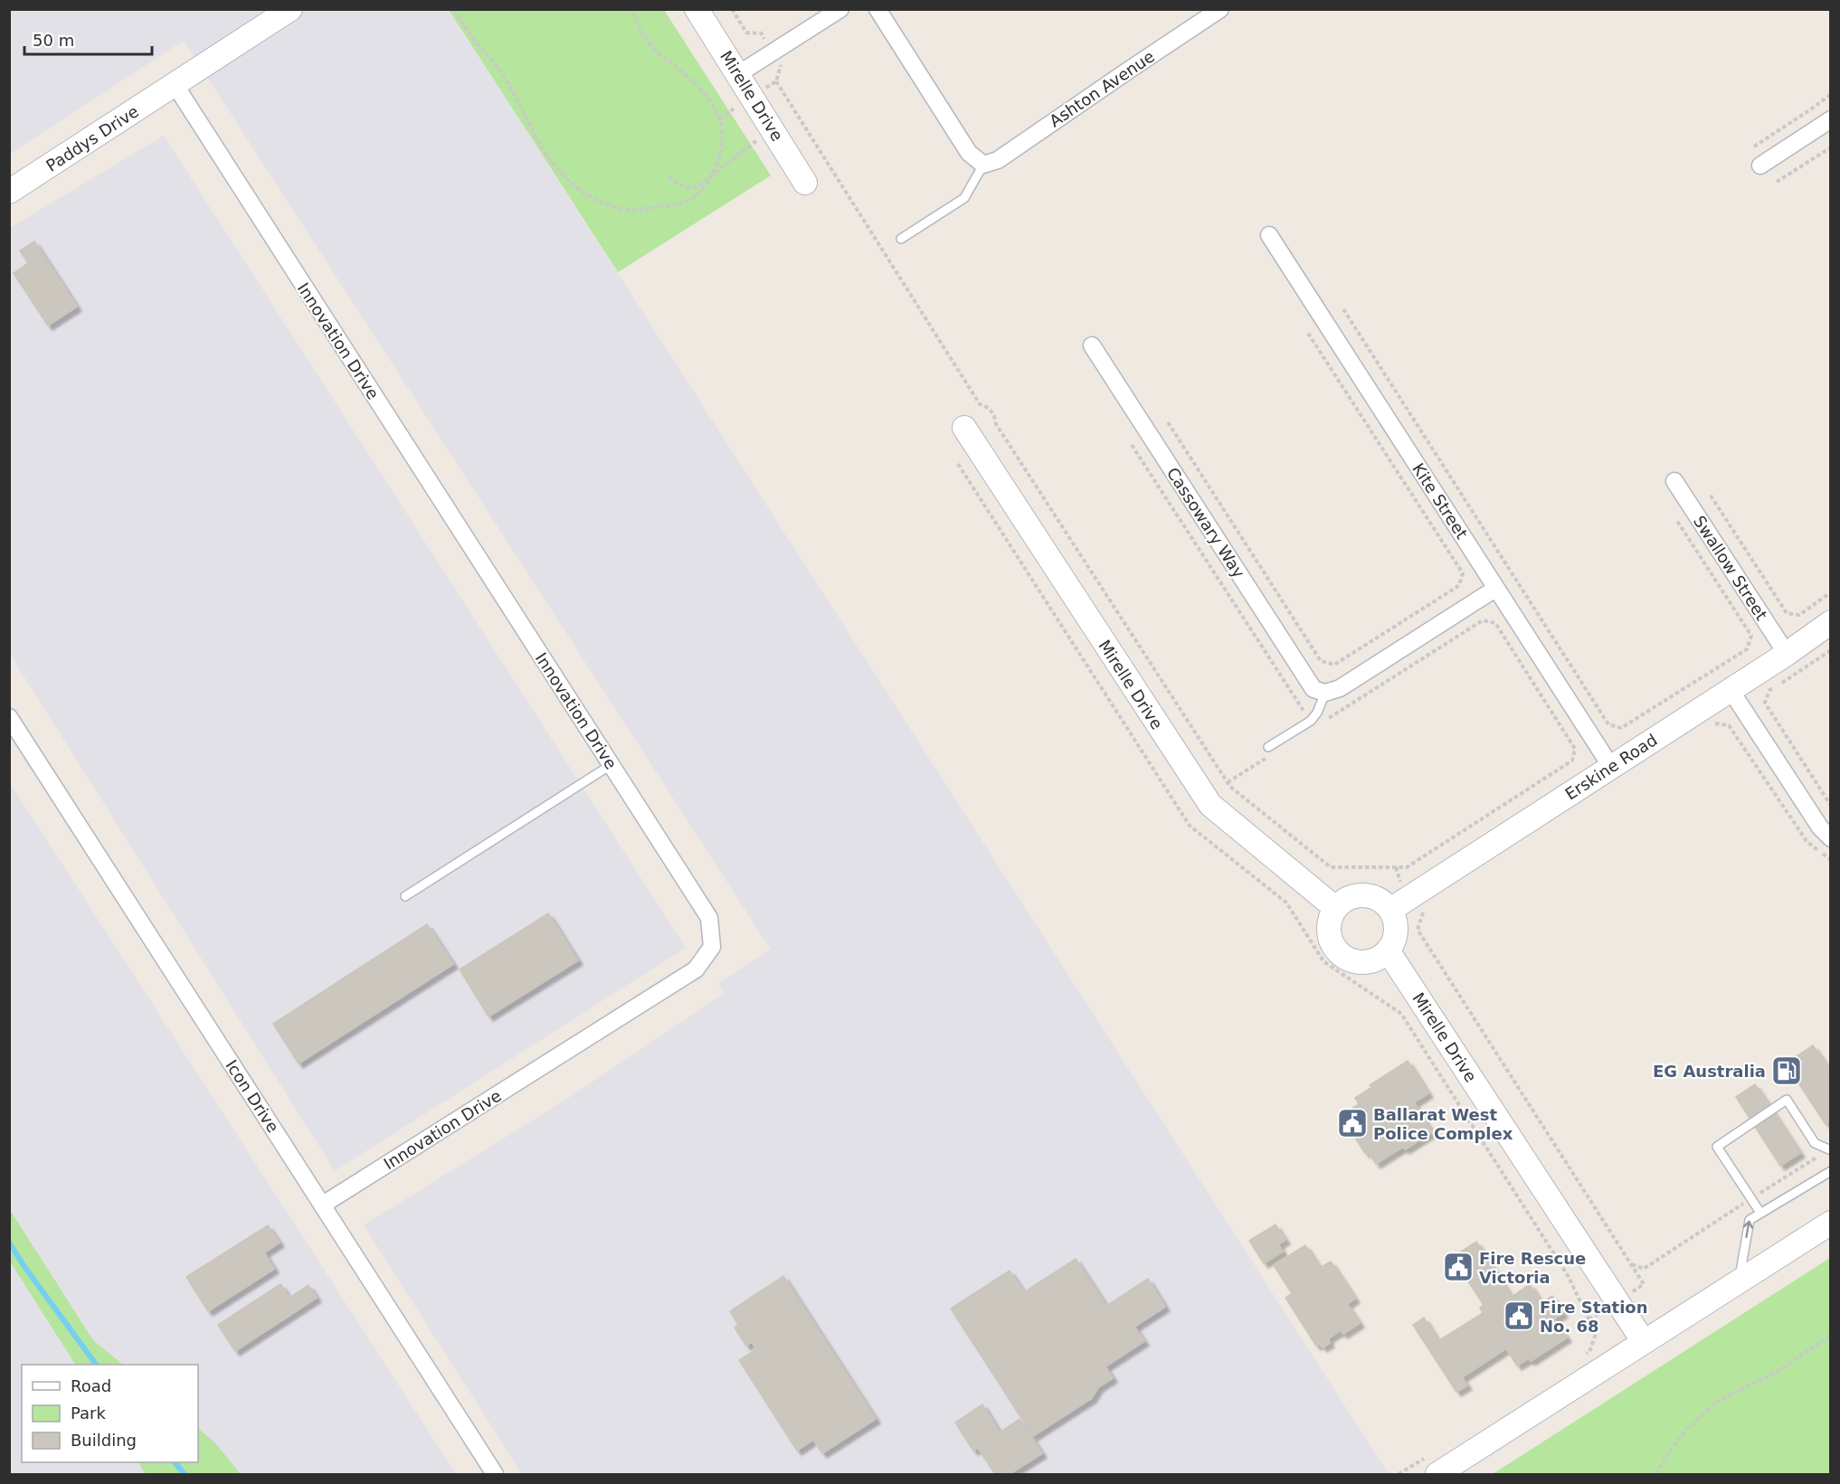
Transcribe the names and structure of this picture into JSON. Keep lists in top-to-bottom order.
{
  "streets": {
    "street": [
      "Ashton Avenue",
      "Mirelle Drive",
      "Paddys Drive",
      "Innovation Drive",
      "Kite Street",
      "Cassowary Way",
      "Swallow Street",
      "Erskine Road",
      "Icon Drive"
    ]
  },
  "crossings": [
    ["Mirelle Drive", "Erskine Road"],
    ["Paddys Drive", "Innovation Drive"],
    ["Innovation Drive", "Icon Drive"],
    ["Kite Street", "Erskine Road"],
    ["Swallow Street", "Erskine Road"]
  ],
  "places": {
    "fuel station": ["EG Australia"],
    "public building": ["Ballarat West Police Complex", "Fire Rescue Victoria", "Fire Station No. 68"]
  },
  "legend": ["Road", "Park", "Building"],
  "scale_bar": "50 m"
}
